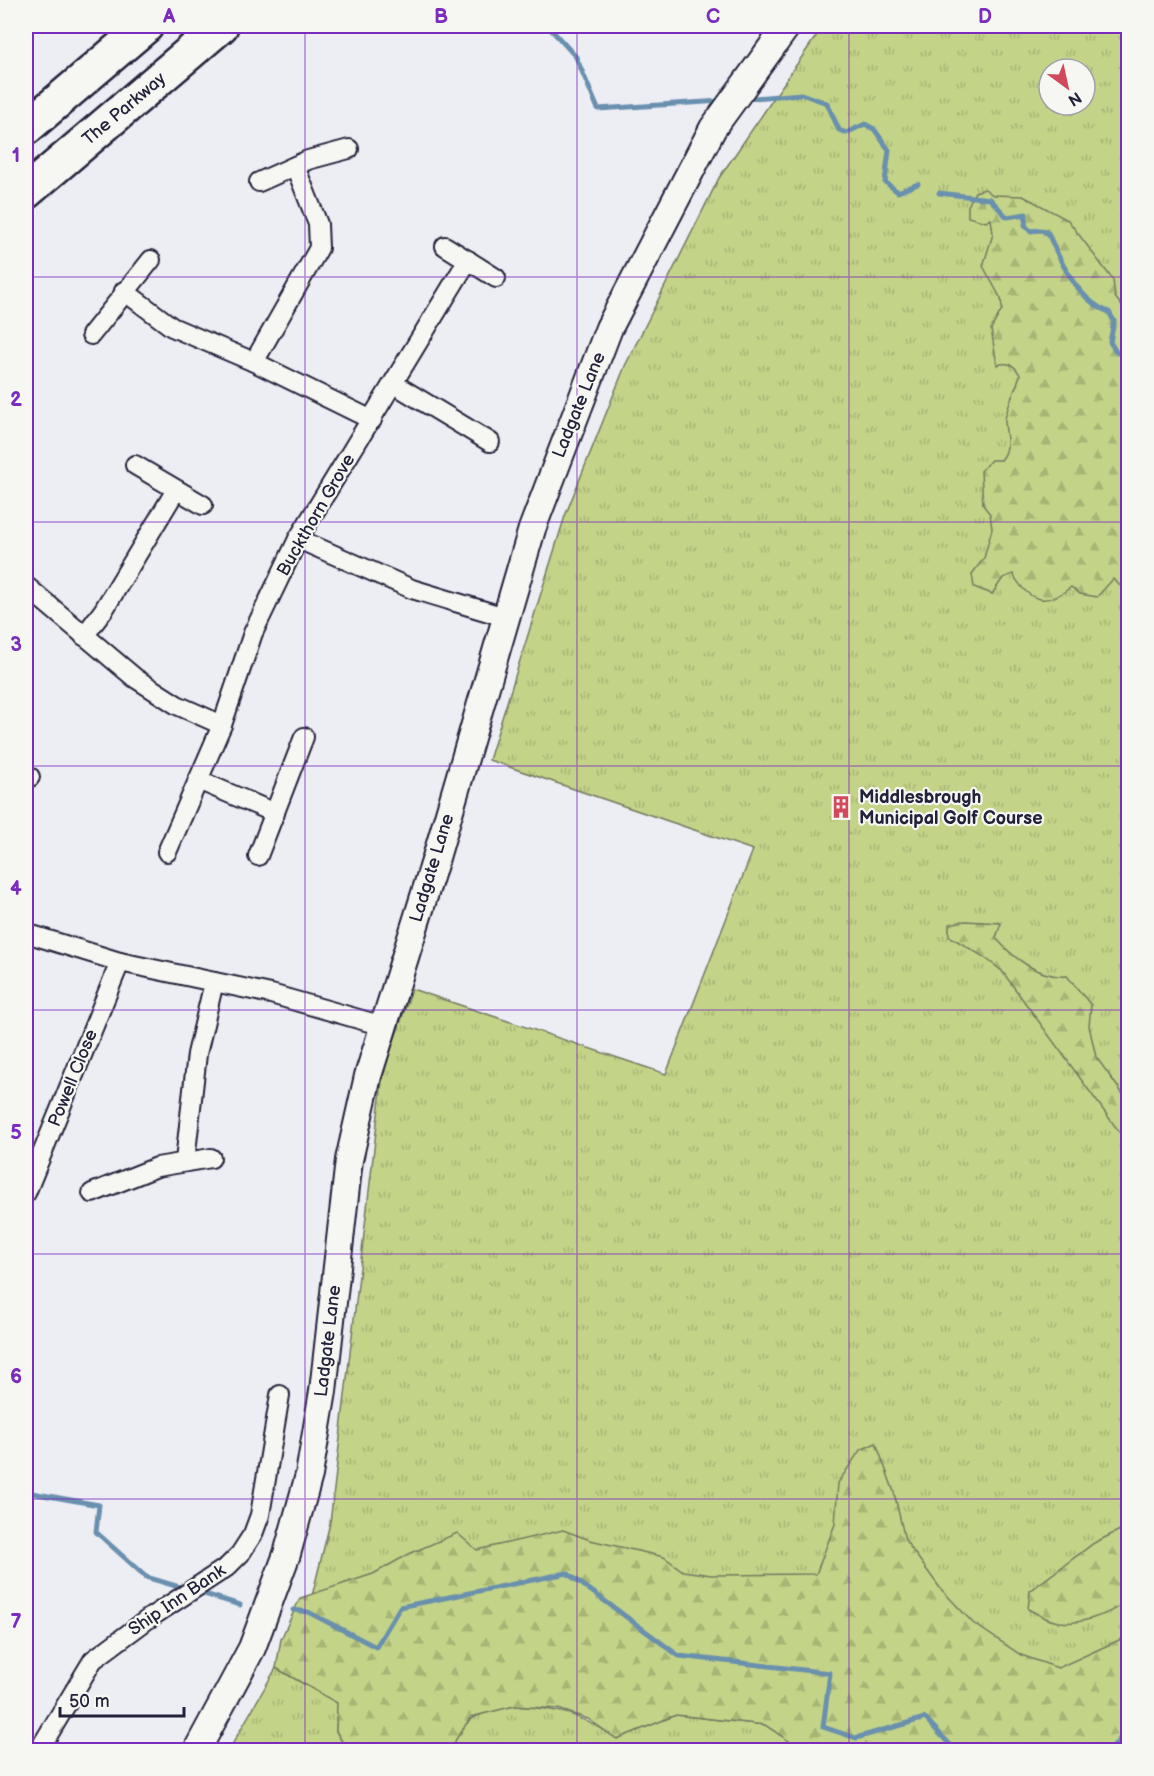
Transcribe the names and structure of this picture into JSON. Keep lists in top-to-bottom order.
{
  "streets": {
    "highway": ["The Parkway"],
    "main road": ["Ladgate Lane"],
    "street": ["Buckthorn Grove", "Powell Close", "Ship Inn Bank"]
  },
  "places": {
    "building": ["Middlesbrough Municipal Golf Course"]
  },
  "scale_bar": "50 m",
  "north": "bottom right",
  "grid": {
    "columns": [
      "A",
      "B",
      "C",
      "D"
    ],
    "rows": [
      "1",
      "2",
      "3",
      "4",
      "5",
      "6",
      "7"
    ]
  }
}
